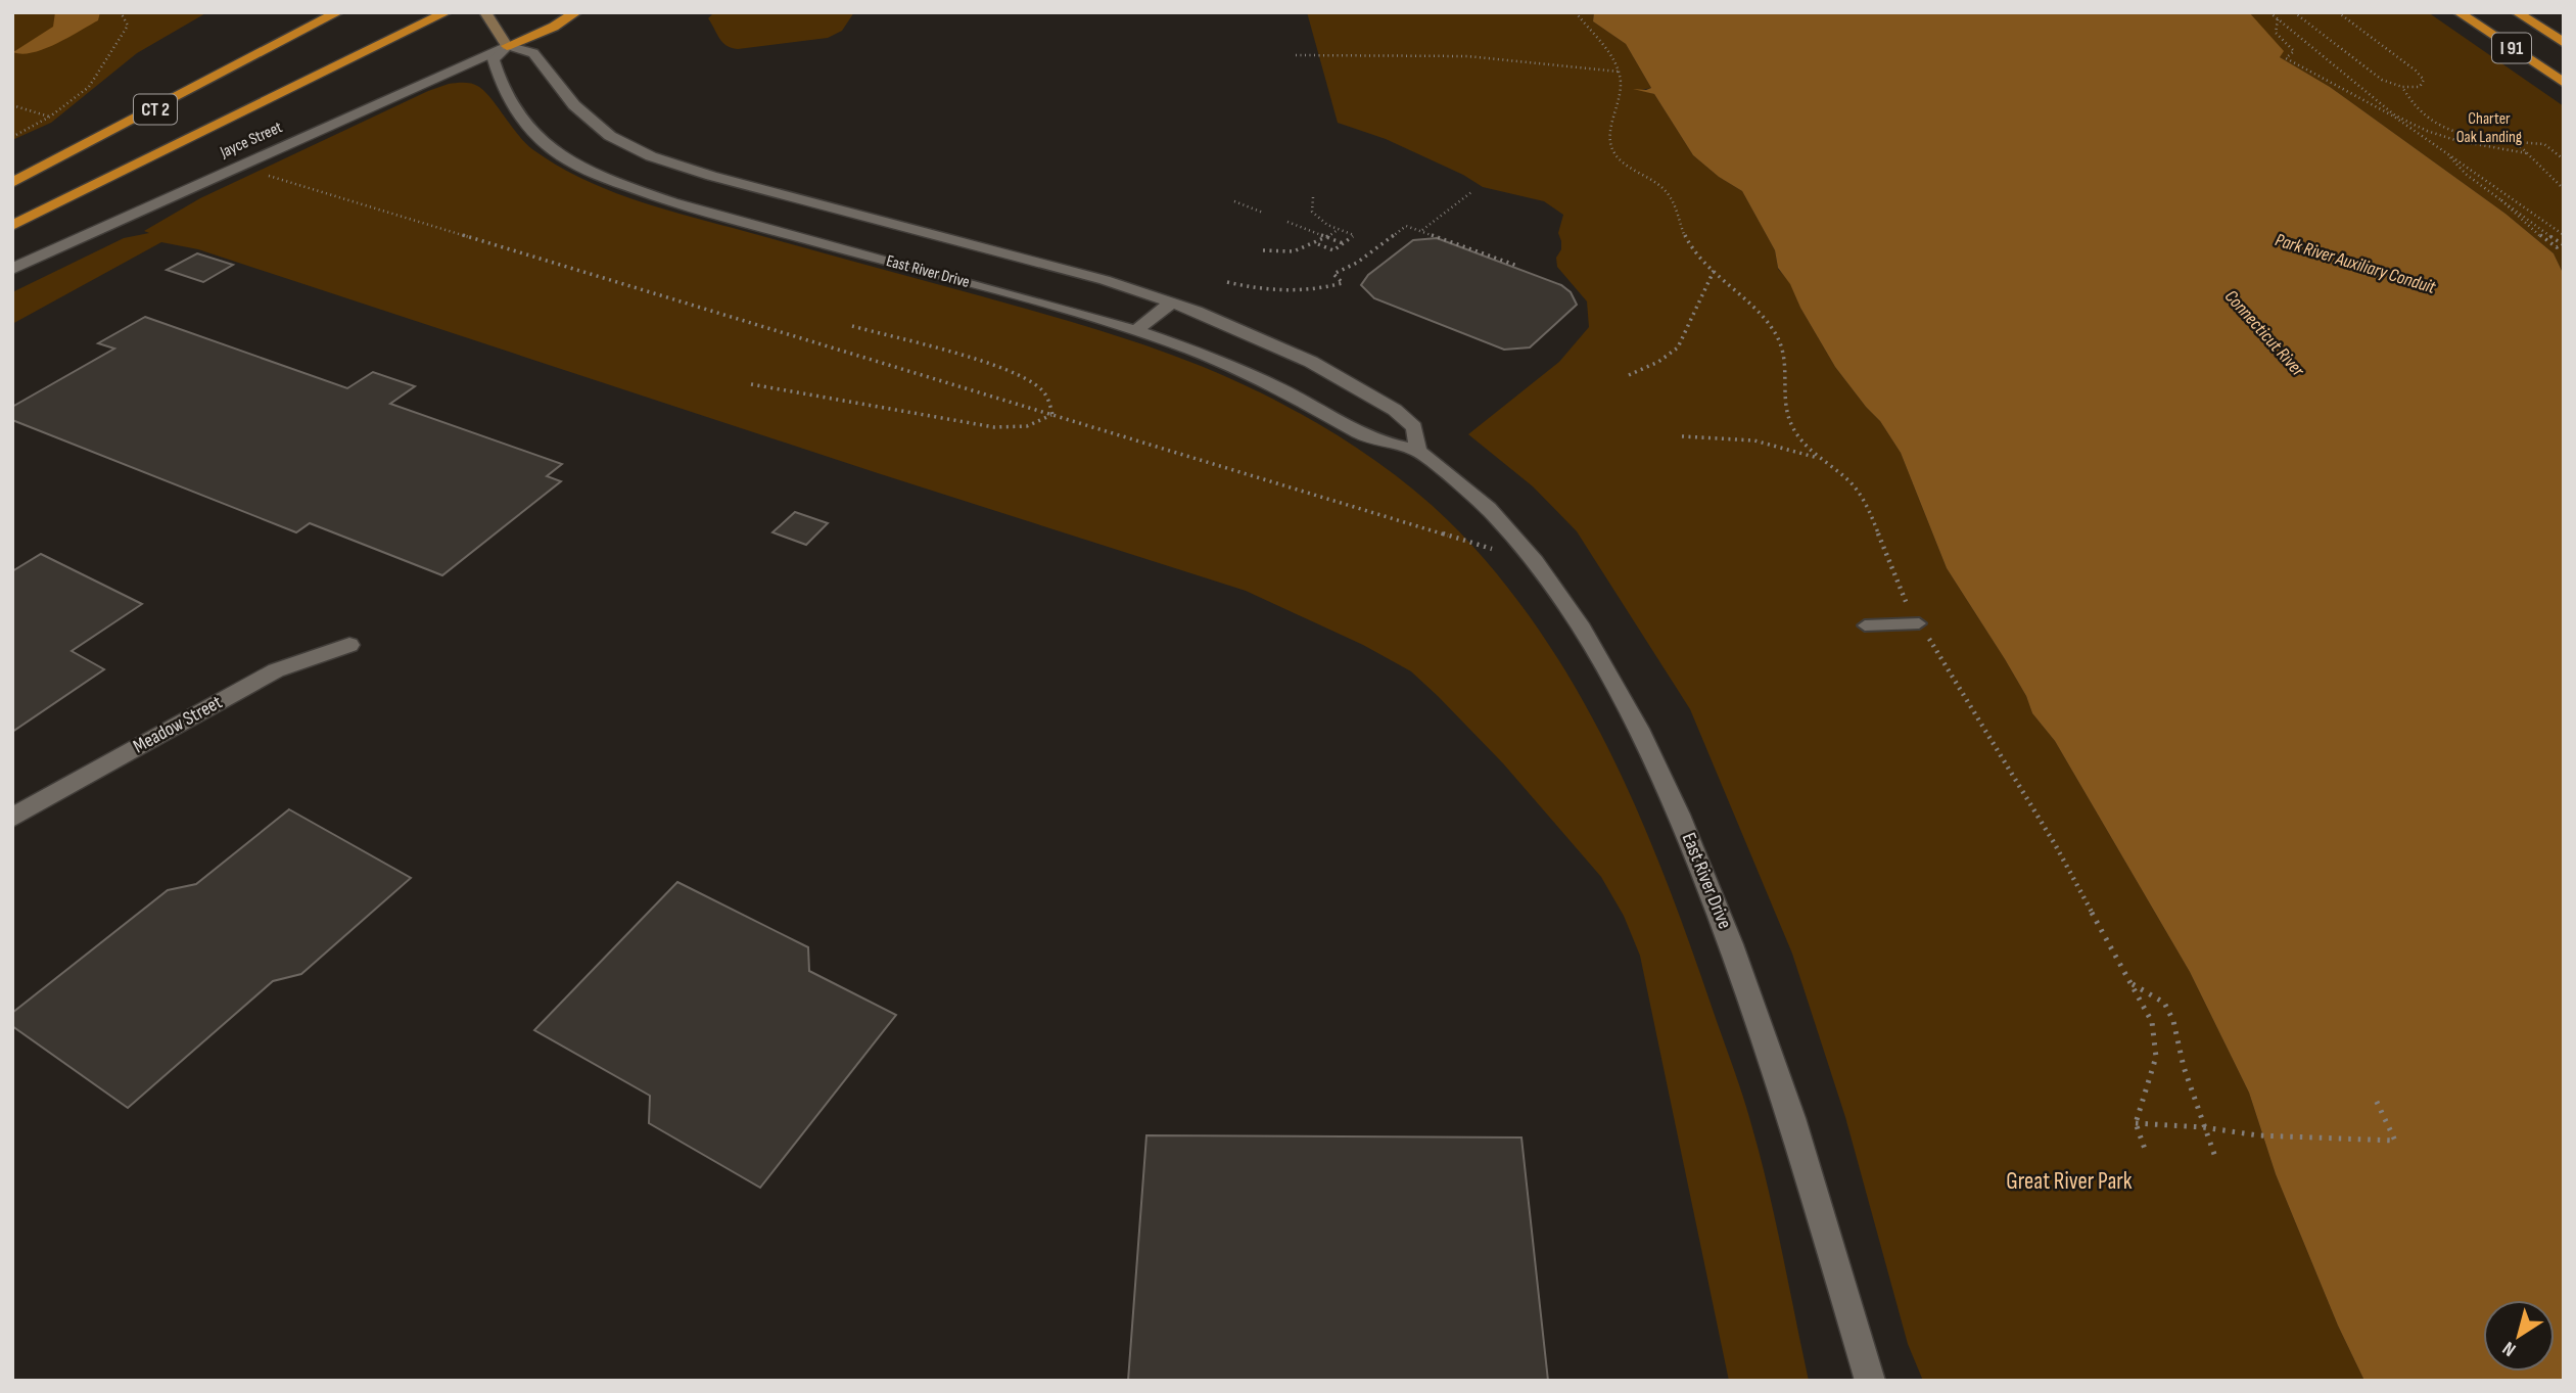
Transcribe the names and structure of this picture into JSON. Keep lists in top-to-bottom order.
{
  "streets": {
    "highway": ["I 91", "CT 2"],
    "street": ["Jayce Street", "East River Drive", "Meadow Street"]
  },
  "crossings": [
    ["Jayce Street", "East River Drive"]
  ],
  "water": ["Park River Auxiliary Conduit", "Connecticut River"],
  "parks": ["Charter Oak Landing", "Great River Park"],
  "north": "bottom left"
}
